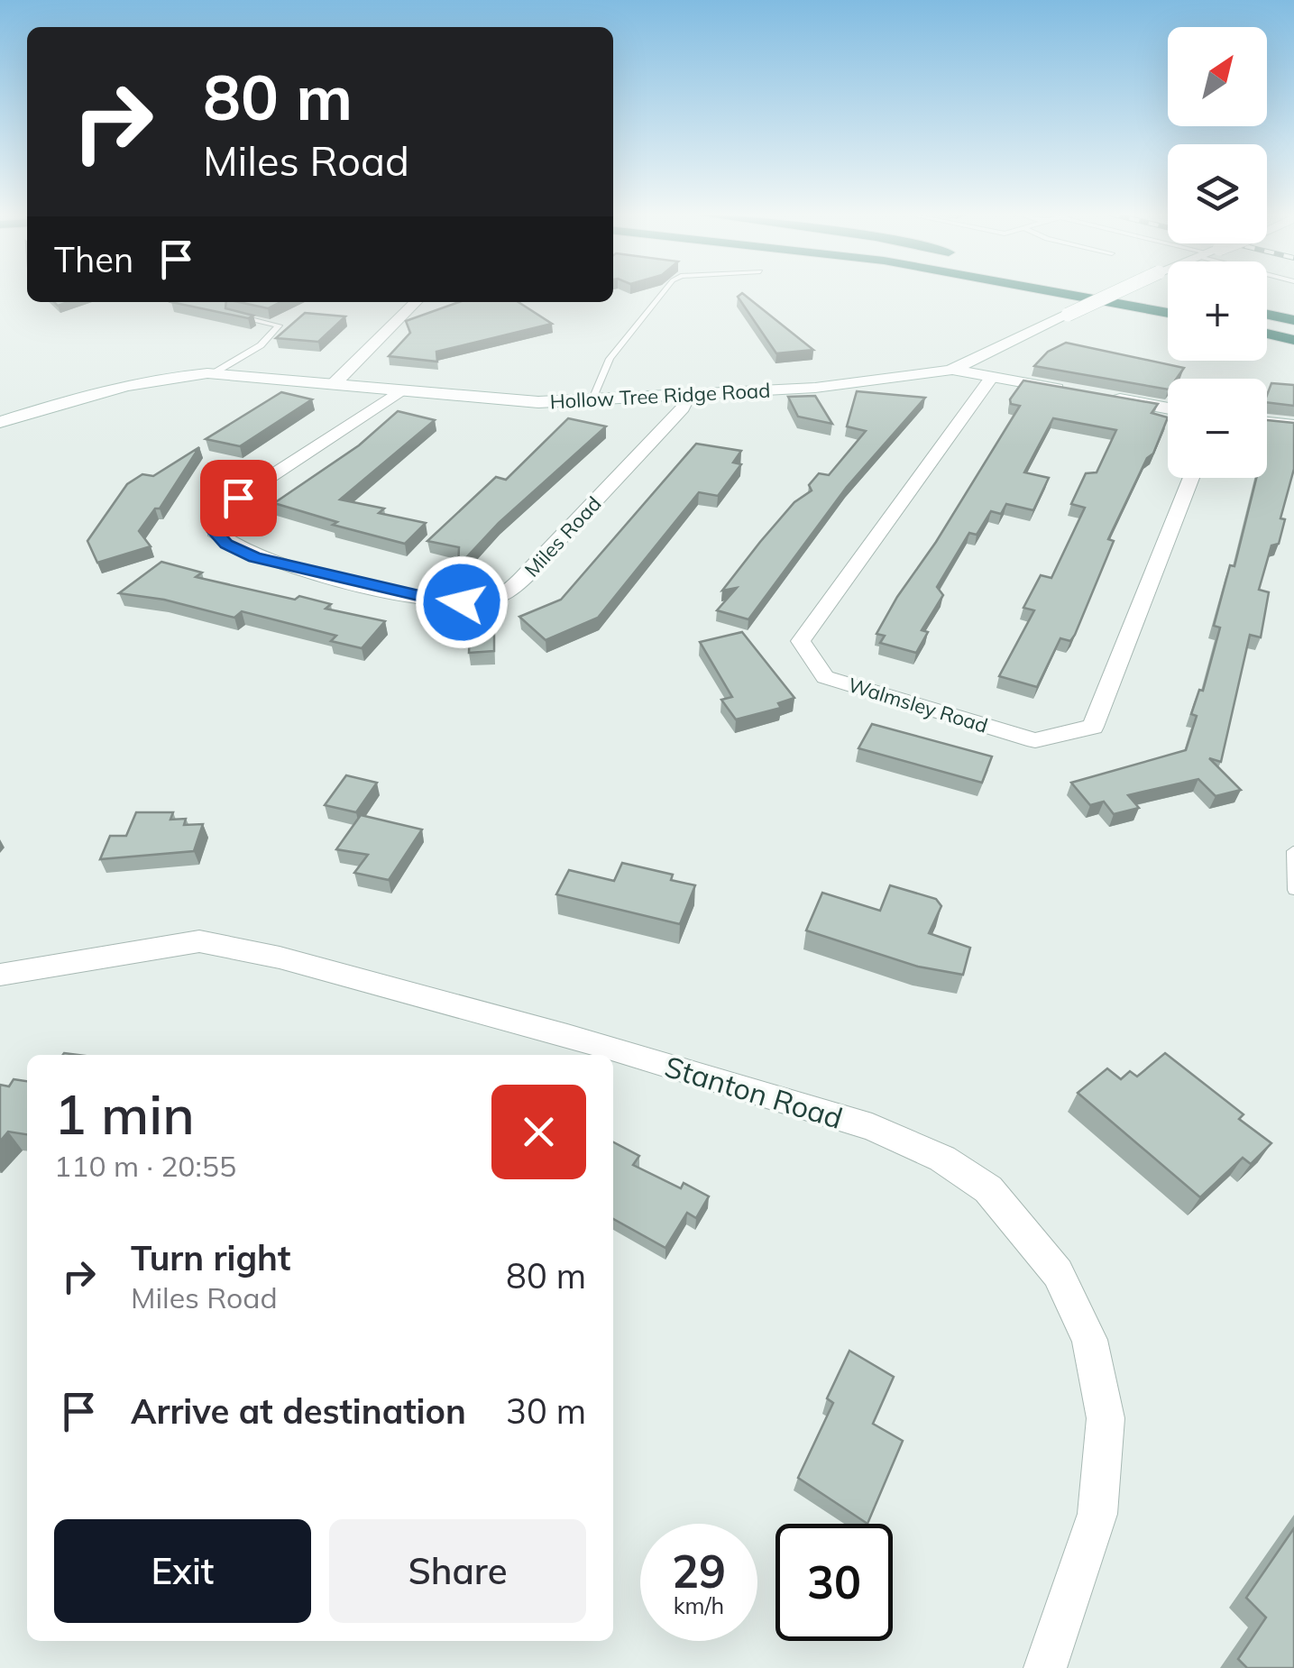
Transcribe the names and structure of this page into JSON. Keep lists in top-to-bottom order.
{
  "streets": {
    "main road": ["Hollow Tree Ridge Road"],
    "street": ["Miles Road", "Walmsley Road", "Stanton Road"]
  },
  "crossings": [
    ["Hollow Tree Ridge Road", "Miles Road"]
  ],
  "north": "top right",
  "page": {
    "map_buttons": ["+", "−"],
    "turn": ["80 m", "Miles Road"],
    "then": "Then",
    "heading": ["1 min", "110 m · 20:55"],
    "list": [
      {
        "name": "Turn right",
        "note": "Miles Road",
        "value": "80 m"
      },
      {
        "name": "Arrive at destination",
        "value": "30 m"
      }
    ],
    "buttons": ["Exit", "Share"],
    "speed": "29 km/h",
    "limit": "30"
  }
}
